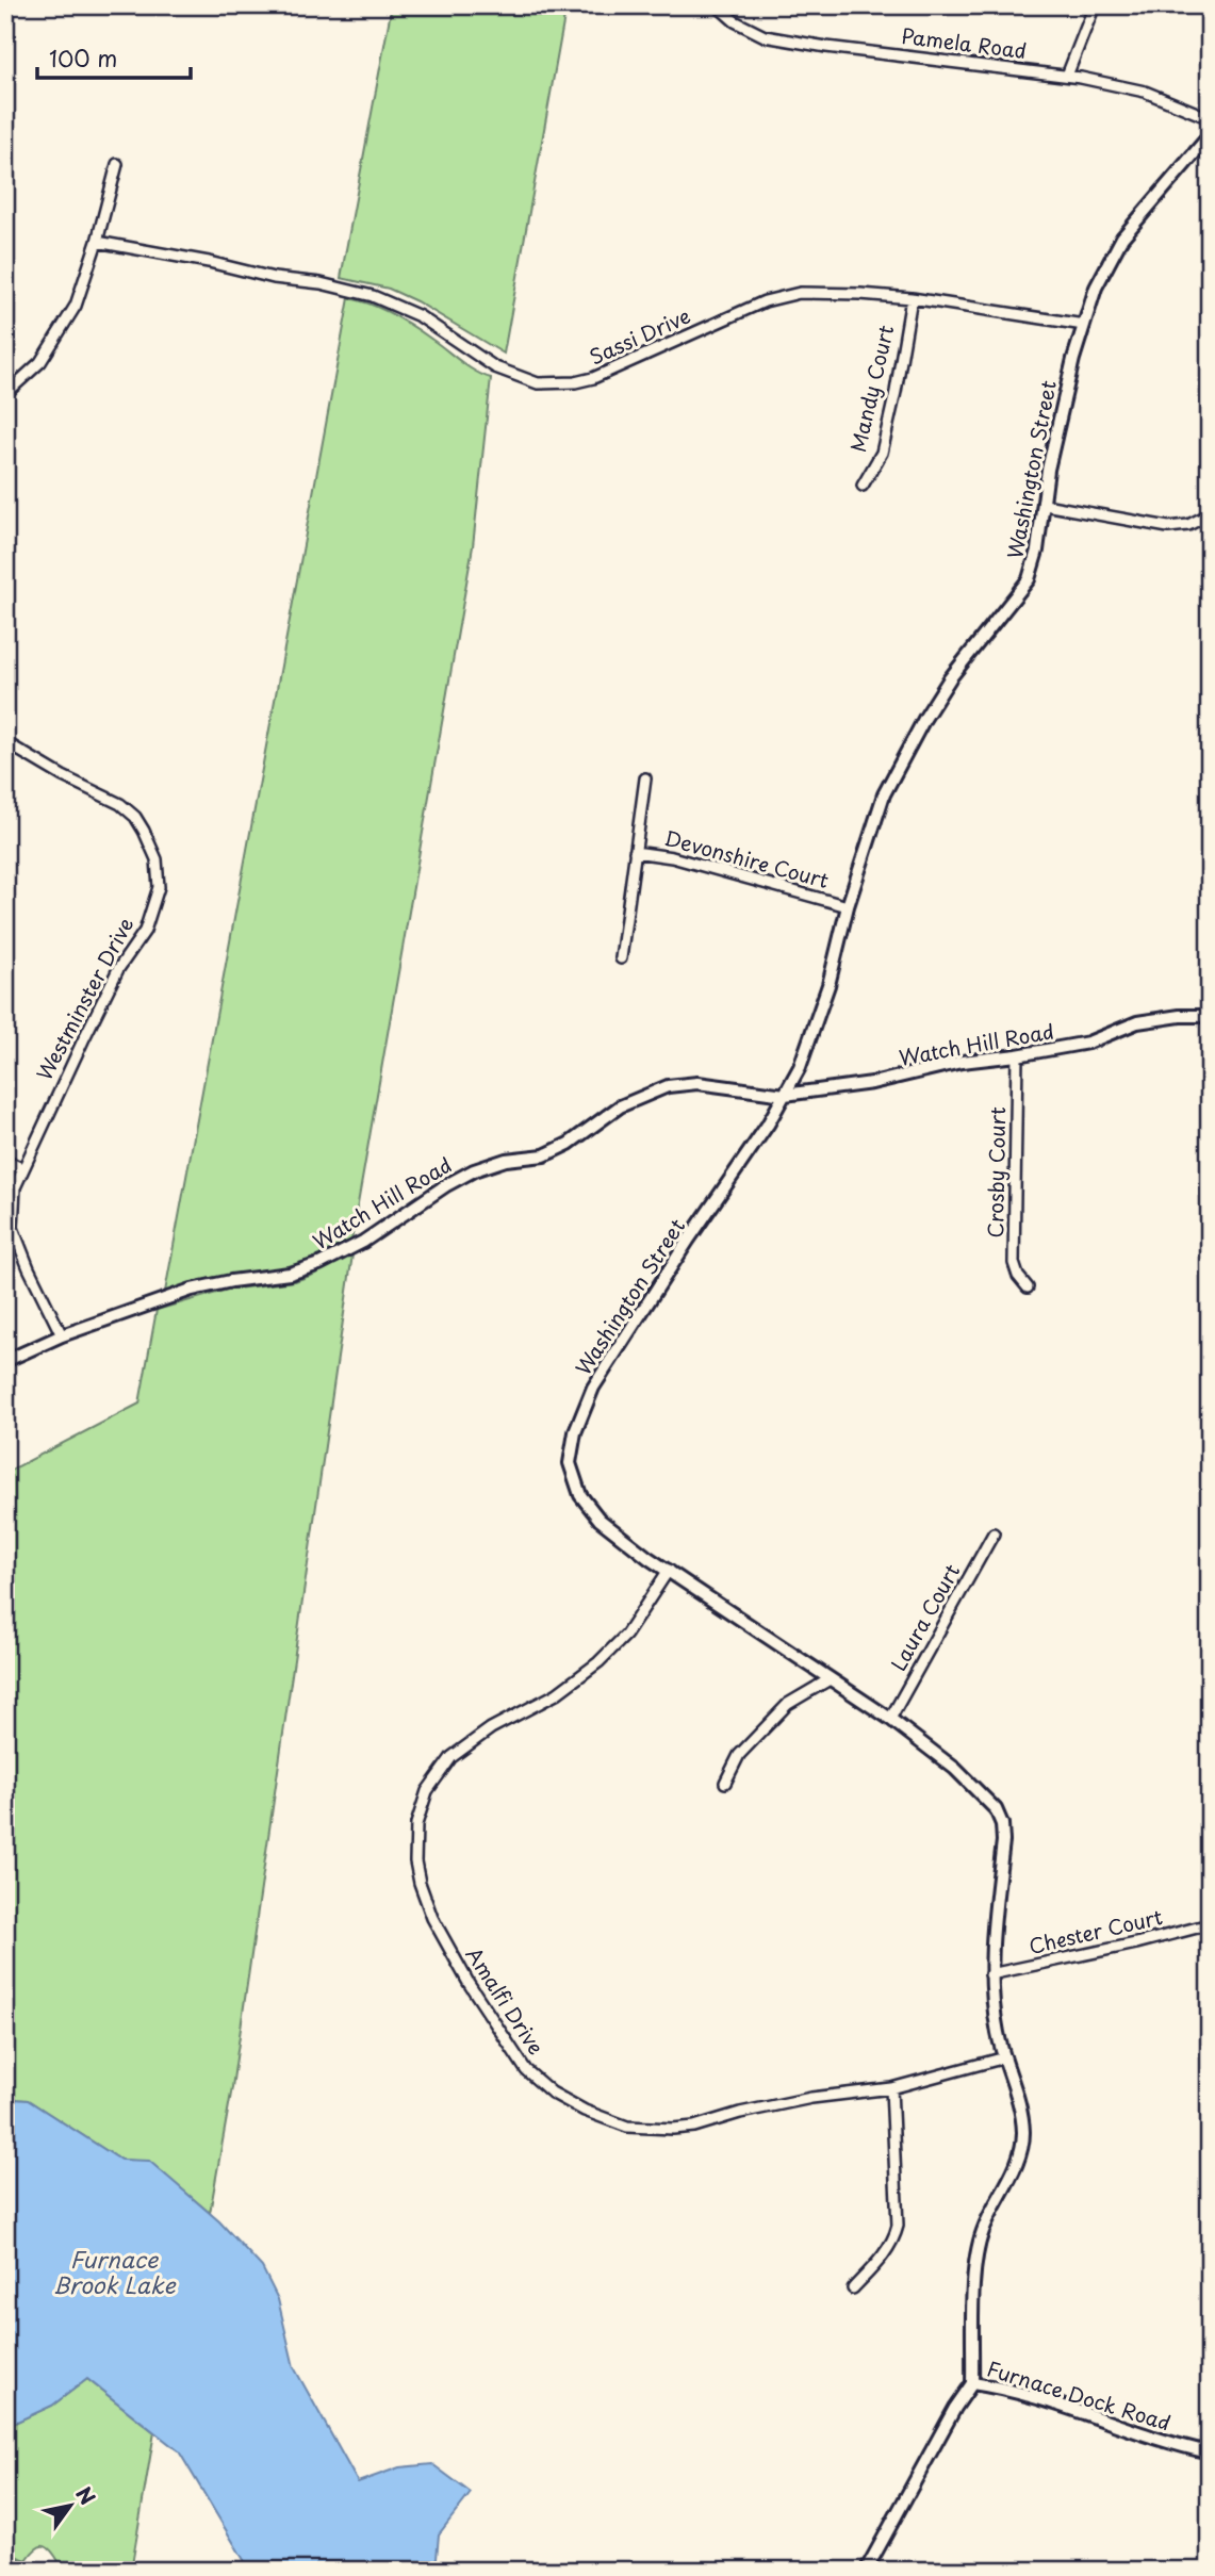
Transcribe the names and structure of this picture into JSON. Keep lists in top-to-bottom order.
{
  "streets": {
    "street": [
      "Pamela Road",
      "Sassi Drive",
      "Mandy Court",
      "Washington Street",
      "Devonshire Court",
      "Westminster Drive",
      "Watch Hill Road",
      "Crosby Court",
      "Laura Court",
      "Chester Court",
      "Amalfi Drive",
      "Furnace Dock Road"
    ]
  },
  "crossings": [
    ["Sassi Drive", "Mandy Court"],
    ["Sassi Drive", "Washington Street"],
    ["Washington Street", "Devonshire Court"],
    ["Washington Street", "Watch Hill Road"],
    ["Washington Street", "Laura Court"],
    ["Washington Street", "Chester Court"],
    ["Washington Street", "Amalfi Drive"],
    ["Washington Street", "Furnace Dock Road"],
    ["Westminster Drive", "Watch Hill Road"],
    ["Watch Hill Road", "Crosby Court"]
  ],
  "water": ["Furnace Brook Lake"],
  "scale_bar": "100 m",
  "north": "top right"
}
